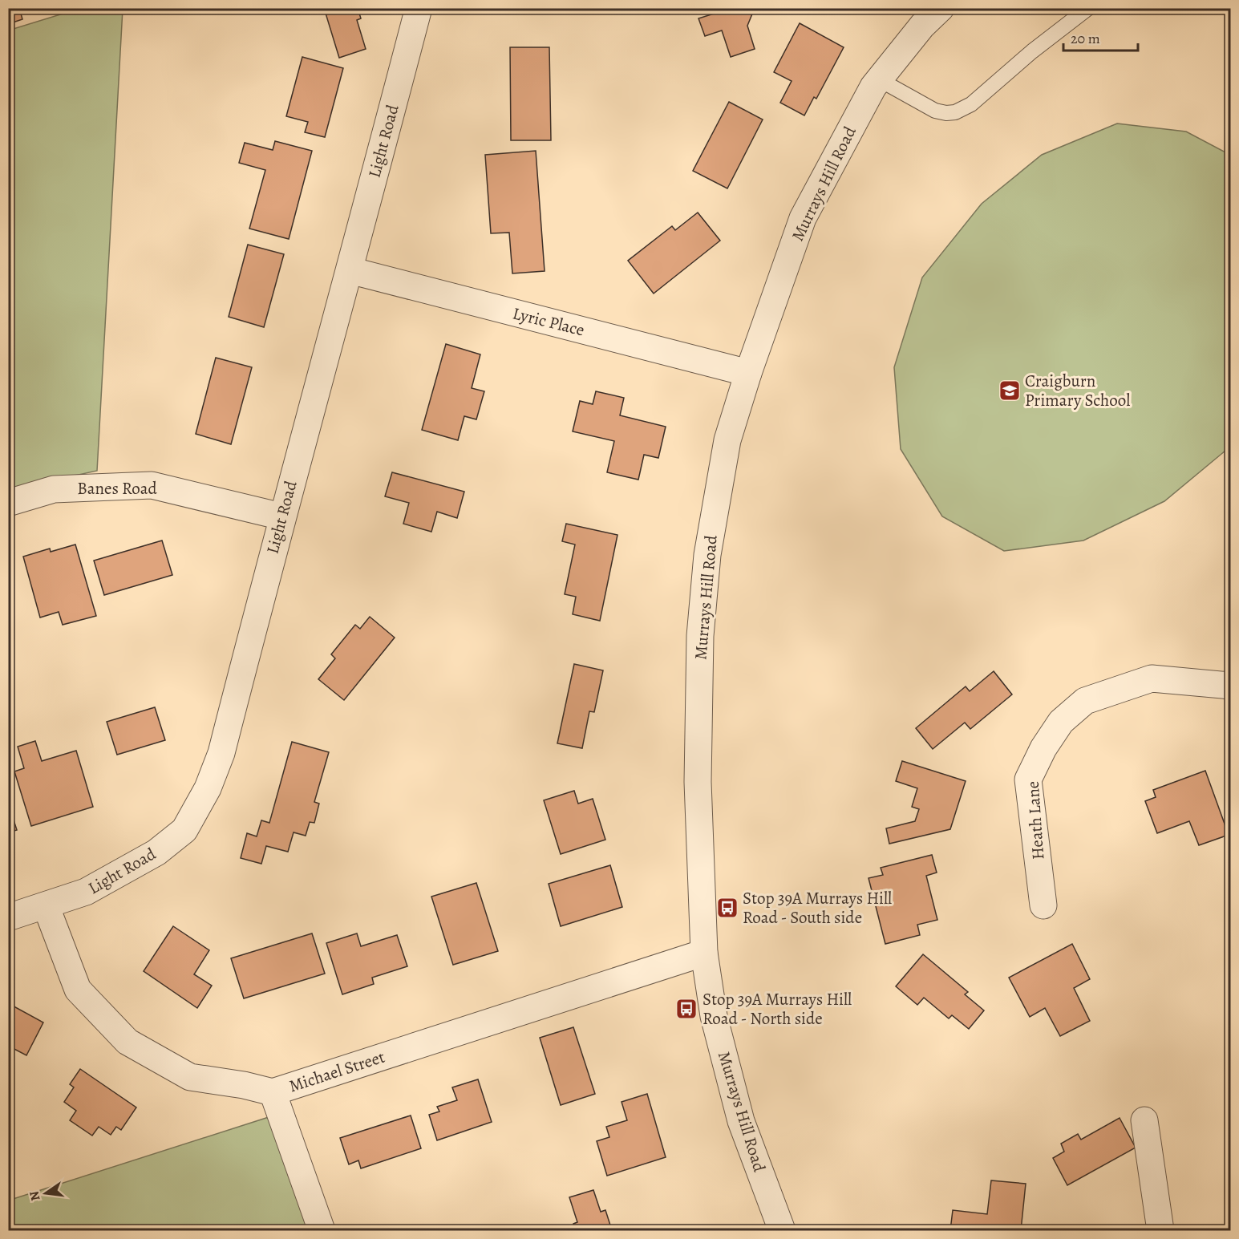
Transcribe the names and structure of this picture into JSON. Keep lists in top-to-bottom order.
{
  "streets": {
    "street": [
      "Light Road",
      "Murrays Hill Road",
      "Lyric Place",
      "Banes Road",
      "Heath Lane",
      "Michael Street"
    ]
  },
  "crossings": [
    ["Light Road", "Lyric Place"],
    ["Light Road", "Banes Road"],
    ["Light Road", "Michael Street"],
    ["Murrays Hill Road", "Lyric Place"],
    ["Murrays Hill Road", "Michael Street"]
  ],
  "places": {
    "school or university": ["Craigburn Primary School"],
    "bus stop": ["Stop 39A Murrays Hill Road - South side", "Stop 39A Murrays Hill Road - North side"]
  },
  "scale_bar": "20 m",
  "north": "left"
}
